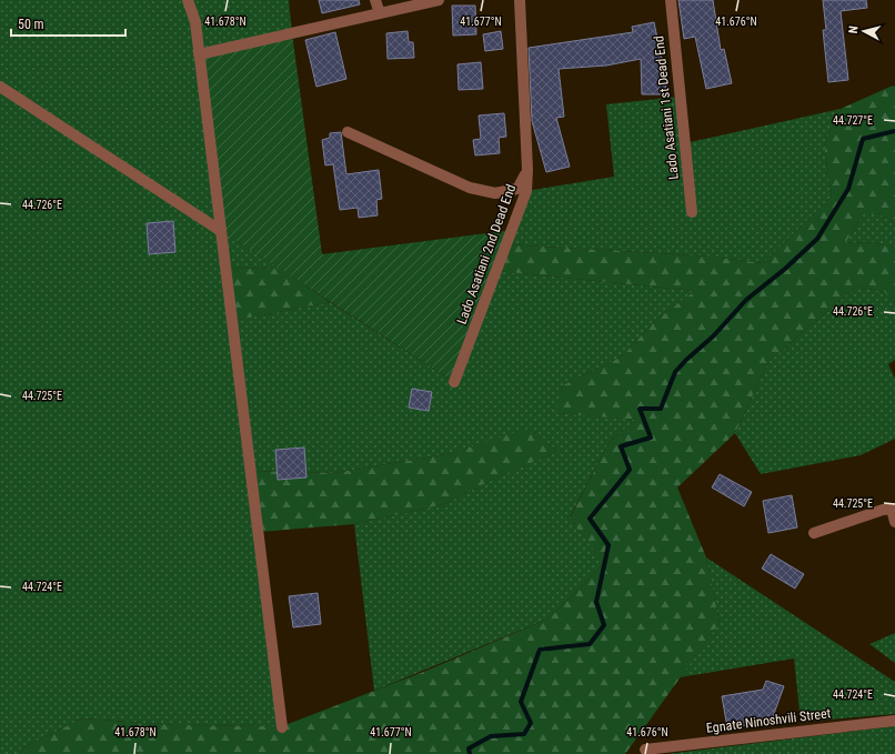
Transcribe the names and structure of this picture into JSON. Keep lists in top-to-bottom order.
{
  "streets": {
    "street": ["Lado Asatiani 1st Dead End", "Lado Asatiani 2nd Dead End", "Egnate Ninoshvili Street"]
  },
  "scale_bar": "50 m",
  "north": "left",
  "coordinates": [
    "41.678°N",
    "41.677°N",
    "41.676°N",
    "44.727°E",
    "44.726°E",
    "44.725°E",
    "44.724°E"
  ]
}
